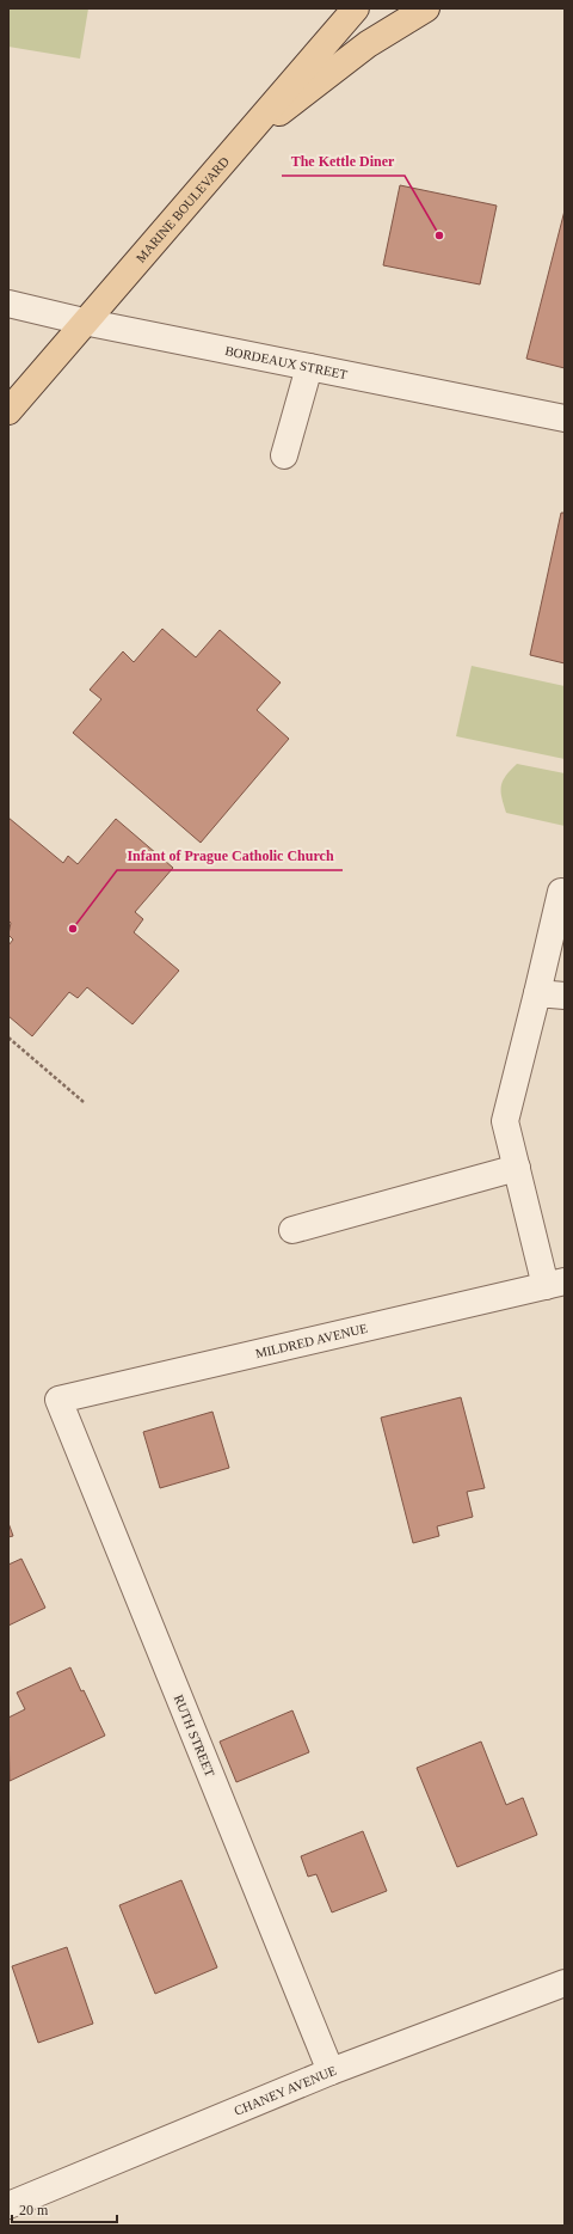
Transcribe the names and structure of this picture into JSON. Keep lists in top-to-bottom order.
{
  "streets": {
    "main road": ["MARINE BOULEVARD"],
    "street": [
      "BORDEAUX STREET",
      "MILDRED AVENUE",
      "RUTH STREET",
      "CHANEY AVENUE"
    ]
  },
  "crossings": [
    ["MARINE BOULEVARD", "BORDEAUX STREET"],
    ["MILDRED AVENUE", "RUTH STREET"],
    ["RUTH STREET", "CHANEY AVENUE"]
  ],
  "places": ["The Kettle Diner", "Infant of Prague Catholic Church"],
  "scale_bar": "20 m"
}
